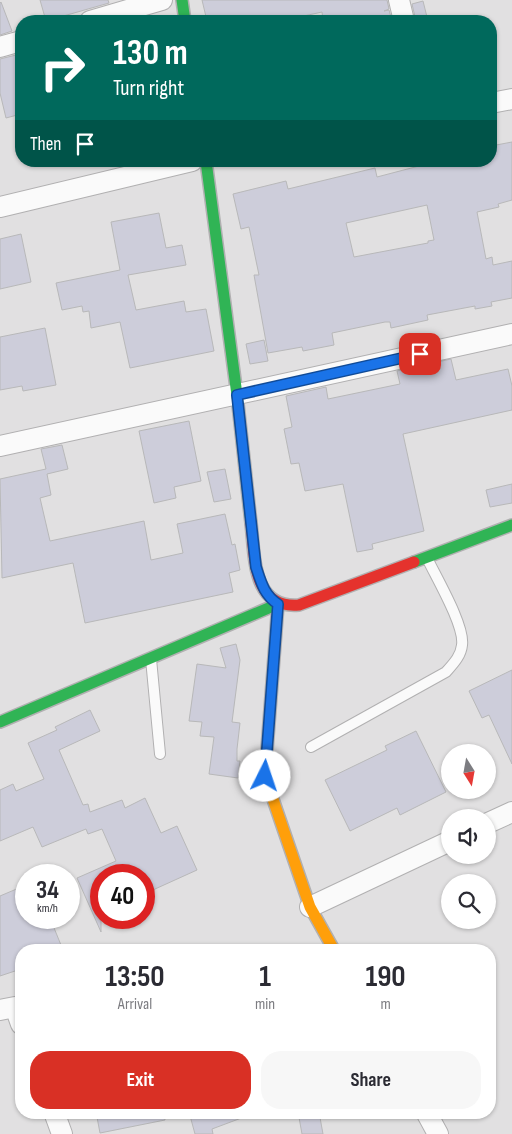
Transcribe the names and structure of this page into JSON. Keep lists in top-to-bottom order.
{
  "north": "bottom",
  "page": {
    "turn": ["130 m", "Turn right"],
    "then": "Then",
    "speed": "34 km/h",
    "limit": "40",
    "eta": [
      "13:50",
      "Arrival",
      "1",
      "min",
      "190",
      "m"
    ],
    "buttons": ["Exit", "Share"]
  }
}
